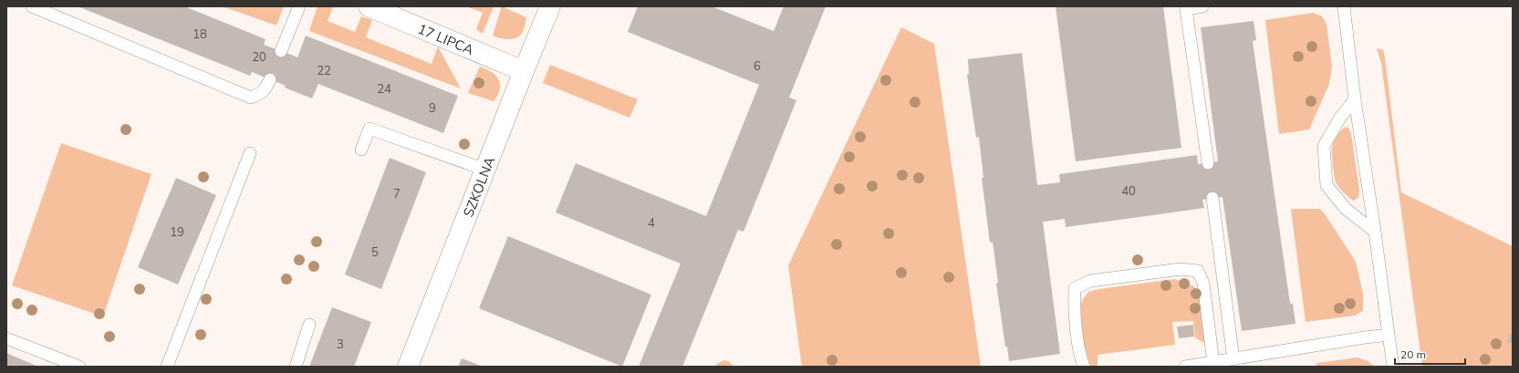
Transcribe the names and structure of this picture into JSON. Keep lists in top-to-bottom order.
{
  "streets": {
    "street": ["17 LIPCA", "SZKOLNA"]
  },
  "crossings": [
    ["17 LIPCA", "SZKOLNA"]
  ],
  "house_numbers": [
    "18",
    "20",
    "6",
    "22",
    "24",
    "9",
    "40",
    "7",
    "4",
    "19",
    "5",
    "3"
  ],
  "scale_bar": "20 m"
}
